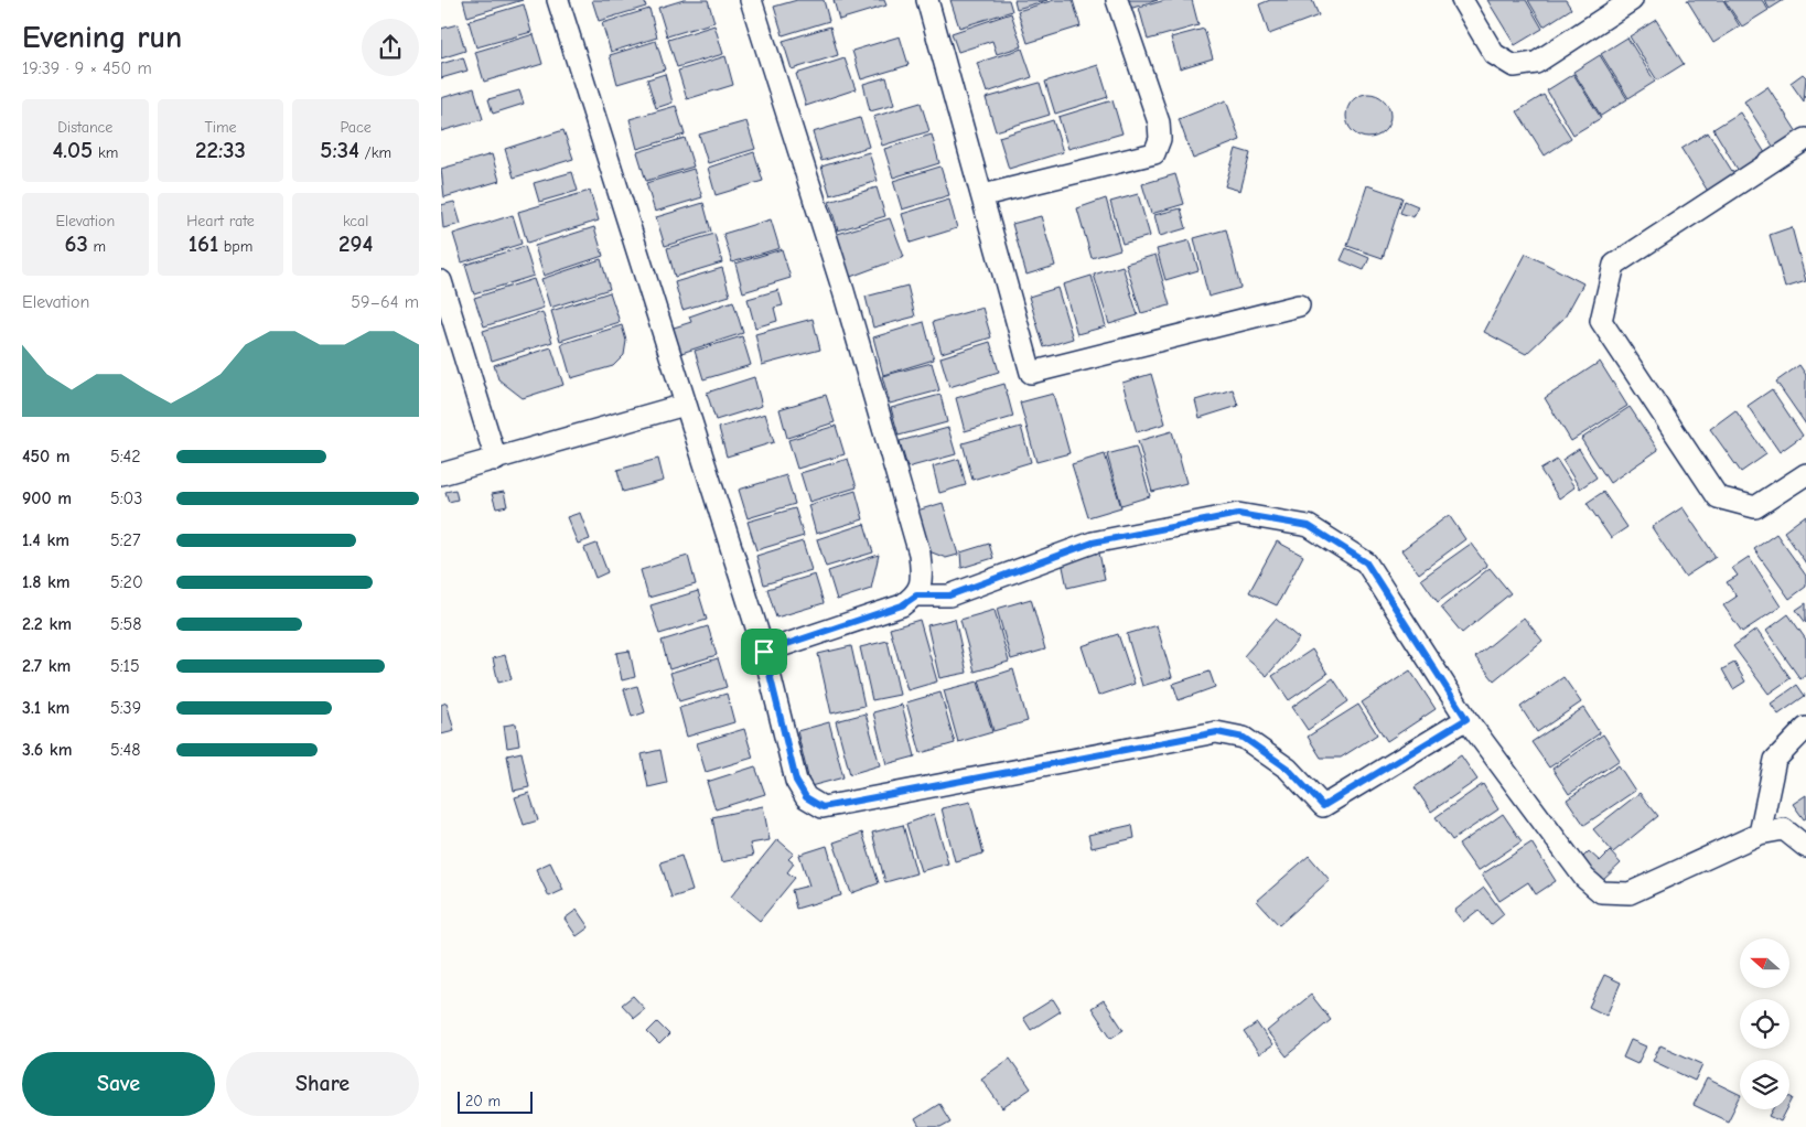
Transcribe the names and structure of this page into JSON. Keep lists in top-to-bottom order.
{
  "scale_bar": "20 m",
  "north": "left",
  "page": {
    "heading": ["Evening run", "19:39 · 9 × 450 m"],
    "stats": [
      ["Distance", "4.05 km"],
      ["Time", "22:33"],
      ["Pace", "5:34 /km"],
      ["Elevation", "63 m"],
      ["Heart rate", "161 bpm"],
      ["kcal", "294"]
    ],
    "chart": ["Elevation", "59–64 m"],
    "list": [
      {
        "name": "450 m",
        "note": "5:42"
      },
      {
        "name": "900 m",
        "note": "5:03"
      },
      {
        "name": "1.4 km",
        "note": "5:27"
      },
      {
        "name": "1.8 km",
        "note": "5:20"
      },
      {
        "name": "2.2 km",
        "note": "5:58"
      },
      {
        "name": "2.7 km",
        "note": "5:15"
      },
      {
        "name": "3.1 km",
        "note": "5:39"
      },
      {
        "name": "3.6 km",
        "note": "5:48"
      }
    ],
    "buttons": ["Save", "Share"],
    "scale": "20 m"
  }
}
